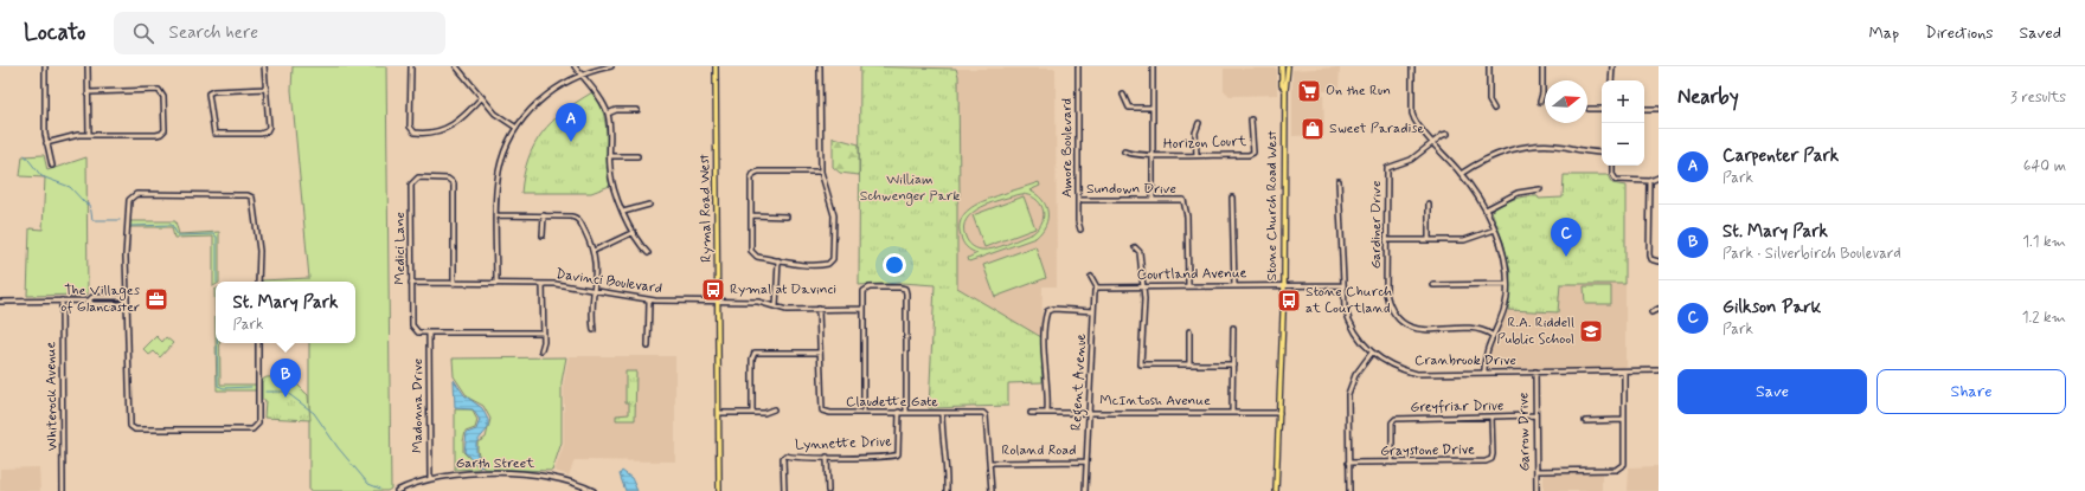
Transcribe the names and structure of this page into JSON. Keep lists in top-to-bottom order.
{
  "streets": {
    "main road": ["Stone Church Road West", "Rymal Road West"],
    "street": [
      "Horizon Court",
      "Amore Boulevard",
      "Sundown Drive",
      "Gardiner Drive",
      "Medici Lane",
      "Courtland Avenue",
      "Davinci Boulevard",
      "Cranbrook Drive",
      "Regent Avenue",
      "Whiterock Avenue",
      "McIntosh Avenue",
      "Claudette Gate",
      "Madonna Drive",
      "Greyfriar Drive",
      "Garrow Drive",
      "Lynnette Drive",
      "Roland Road",
      "Graystone Drive",
      "Garth Street"
    ]
  },
  "crossings": [
    ["Amore Boulevard", "Sundown Drive"],
    ["Sundown Drive", "Courtland Avenue"],
    ["Stone Church Road West", "Courtland Avenue"],
    ["Stone Church Road West", "McIntosh Avenue"],
    ["Rymal Road West", "Davinci Boulevard"],
    ["Medici Lane", "Davinci Boulevard"],
    ["Medici Lane", "Madonna Drive"],
    ["Courtland Avenue", "Cranbrook Drive"],
    ["Courtland Avenue", "Regent Avenue"],
    ["Davinci Boulevard", "Claudette Gate"],
    ["Cranbrook Drive", "Garrow Drive"],
    ["Regent Avenue", "McIntosh Avenue"],
    ["Regent Avenue", "Roland Road"],
    ["Claudette Gate", "Lynnette Drive"],
    ["Claudette Gate", "Roland Road"],
    ["Madonna Drive", "Garth Street"],
    ["Greyfriar Drive", "Garrow Drive"],
    ["Greyfriar Drive", "Graystone Drive"]
  ],
  "parks": ["William Schwenger Park"],
  "places": {
    "supermarket": ["On the Run"],
    "shop": ["Sweet Paradise"],
    "bus stop": ["Rymal at Davinci", "Stone Church at Courtland"],
    "office": ["The Villages of Glancaster"],
    "school or university": ["R.A. Riddell Public School"]
  },
  "north": "right",
  "page": {
    "header": "Locato",
    "search": "Search here",
    "nav": ["Map", "Directions", "Saved"],
    "heading": ["Nearby", "3 results"],
    "map_buttons": ["+", "−"],
    "pins": ["A", "C", "B"],
    "list": [
      {
        "mark": "A",
        "name": "Carpenter Park",
        "note": "Park",
        "value": "640 m"
      },
      {
        "mark": "B",
        "name": "St. Mary Park",
        "note": "Park · Silverbirch Boulevard",
        "value": "1.1 km"
      },
      {
        "mark": "C",
        "name": "Gilkson Park",
        "note": "Park",
        "value": "1.2 km"
      }
    ],
    "popup": ["St. Mary Park", "Park"],
    "buttons": ["Save", "Share"]
  }
}
